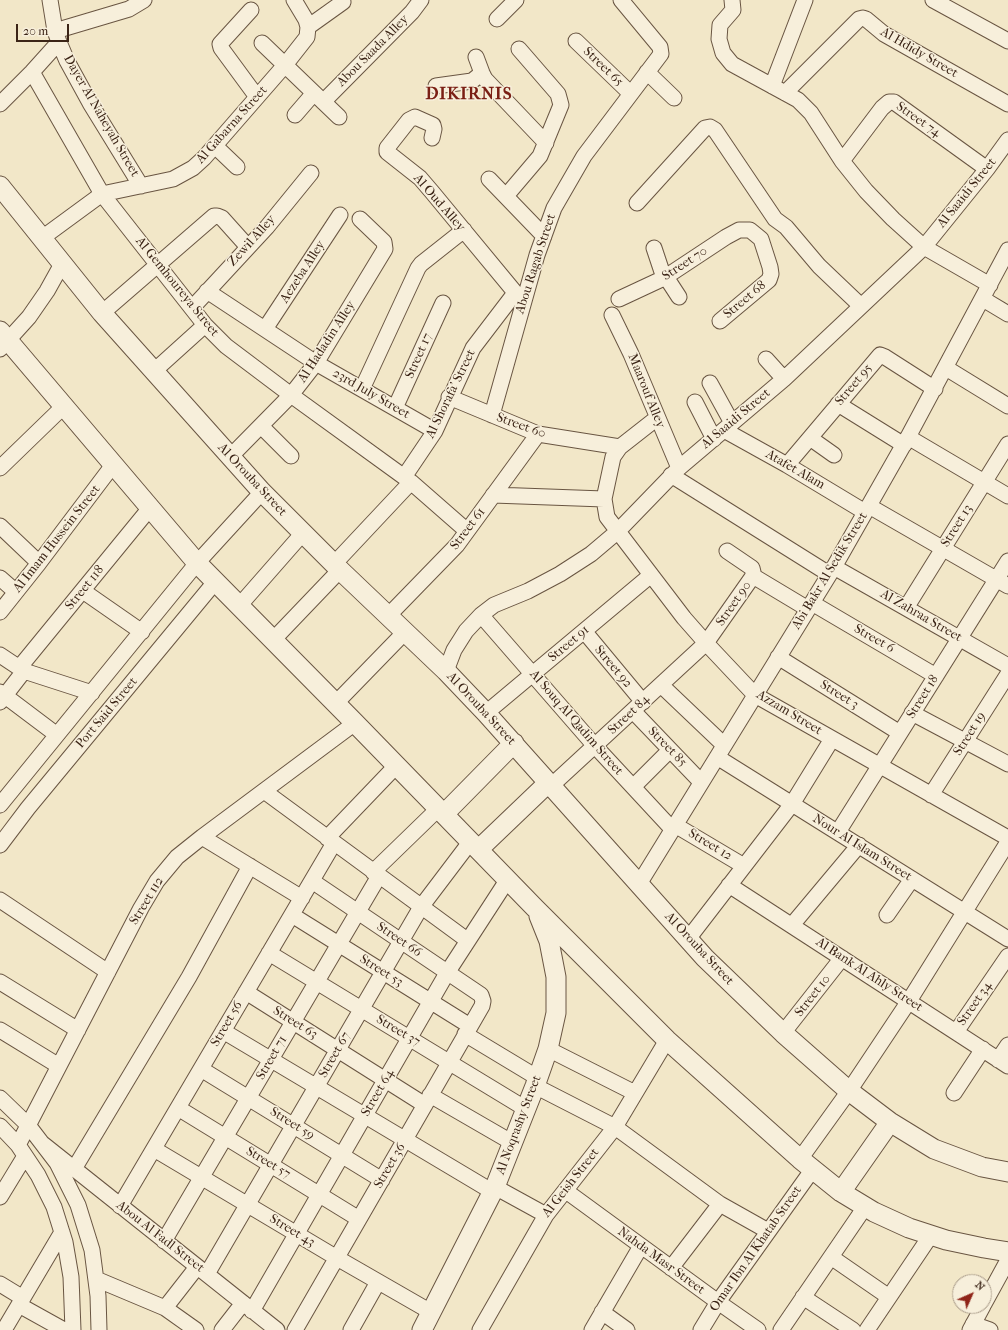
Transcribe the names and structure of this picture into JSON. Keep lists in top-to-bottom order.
{
  "streets": {
    "street": [
      "Abou Saada Alley",
      "Al Hdidy Street",
      "Street 65",
      "Dayer Al Naheyah Street",
      "Street 74",
      "Al Gabarna Street",
      "Al Saaidi Street",
      "Al Oud Alley",
      "Zewil Alley",
      "Abou Ragab Street",
      "Street 70",
      "Aezeba Alley",
      "Al Gemhoureya Street",
      "Street 68",
      "Al Hadadin Alley",
      "Street 17",
      "Street 95",
      "Maarouf Alley",
      "23rd July Street",
      "Al Shorafa' Street",
      "Street 60",
      "Atafet Alam",
      "Al Orouba Street",
      "Street 13",
      "Street 61",
      "Al Imam Hussein Street",
      "Abi Bakr Al Sedik Street",
      "Street 118",
      "Street 90",
      "Al Zahraa Street",
      "Street 6",
      "Street 91",
      "Street 92",
      "Street 3",
      "Street 18",
      "Port Said Street",
      "Azzam Street",
      "Street 84",
      "Al Souq Al Qadim Street",
      "Street 19",
      "Street 85",
      "Street 12",
      "Nour Al Islam Street",
      "Street 112",
      "Street 66",
      "Street 53",
      "Al Bank Al Ahly Street",
      "Street 10",
      "Street 34",
      "Street 63",
      "Street 56",
      "Street 37",
      "Street 67",
      "Street 71",
      "Street 64",
      "Street 59",
      "Al Noqrashy Street",
      "Street 57",
      "Street 36",
      "Al Geish Street",
      "Street 43",
      "Abou Al Fadl Street",
      "Omar Ibn Al Khatab Street",
      "Nahda Masr Street"
    ]
  },
  "crossings": [
    ["Street 65", "Abou Ragab Street"],
    ["Dayer Al Naheyah Street", "Al Gabarna Street"],
    ["Street 74", "Al Saaidi Street"],
    ["Al Gabarna Street", "Al Gemhoureya Street"],
    ["Al Gabarna Street", "Al Orouba Street"],
    ["Al Saaidi Street", "Maarouf Alley"],
    ["Al Saaidi Street", "Atafet Alam"],
    ["Al Saaidi Street", "Al Orouba Street"],
    ["Al Saaidi Street", "Al Zahraa Street"],
    ["Al Saaidi Street", "Azzam Street"],
    ["Al Saaidi Street", "Al Souq Al Qadim Street"],
    ["Al Oud Alley", "Abou Ragab Street"],
    ["Al Oud Alley", "Al Shorafa' Street"],
    ["Zewil Alley", "Al Gemhoureya Street"],
    ["Zewil Alley", "23rd July Street"],
    ["Abou Ragab Street", "Al Shorafa' Street"],
    ["Abou Ragab Street", "Street 60"],
    ["Street 70", "Street 68"],
    ["Aezeba Alley", "23rd July Street"],
    ["Al Gemhoureya Street", "Al Hadadin Alley"],
    ["Al Gemhoureya Street", "Al Shorafa' Street"],
    ["Al Gemhoureya Street", "Street 61"],
    ["Al Hadadin Alley", "23rd July Street"],
    ["Al Hadadin Alley", "Al Orouba Street"],
    ["Street 17", "23rd July Street"],
    ["Street 95", "Atafet Alam"],
    ["Street 95", "Abi Bakr Al Sedik Street"],
    ["Maarouf Alley", "Al Zahraa Street"],
    ["23rd July Street", "Al Shorafa' Street"],
    ["Al Shorafa' Street", "Street 60"],
    ["Al Shorafa' Street", "Al Orouba Street"],
    ["Street 60", "Street 61"],
    ["Atafet Alam", "Street 13"],
    ["Atafet Alam", "Abi Bakr Al Sedik Street"],
    ["Atafet Alam", "Street 18"],
    ["Al Orouba Street", "Street 61"],
    ["Al Orouba Street", "Abi Bakr Al Sedik Street"],
    ["Al Orouba Street", "Street 91"],
    ["Al Orouba Street", "Port Said Street"],
    ["Al Orouba Street", "Street 84"],
    ["Al Orouba Street", "Street 10"],
    ["Al Orouba Street", "Omar Ibn Al Khatab Street"],
    ["Street 13", "Al Zahraa Street"],
    ["Abi Bakr Al Sedik Street", "Al Zahraa Street"],
    ["Abi Bakr Al Sedik Street", "Street 6"],
    ["Abi Bakr Al Sedik Street", "Street 3"],
    ["Abi Bakr Al Sedik Street", "Azzam Street"],
    ["Abi Bakr Al Sedik Street", "Al Souq Al Qadim Street"],
    ["Abi Bakr Al Sedik Street", "Street 85"],
    ["Abi Bakr Al Sedik Street", "Street 12"],
    ["Abi Bakr Al Sedik Street", "Nour Al Islam Street"],
    ["Street 90", "Street 6"],
    ["Street 90", "Azzam Street"],
    ["Street 90", "Street 84"],
    ["Al Zahraa Street", "Street 18"],
    ["Street 6", "Street 18"],
    ["Street 91", "Street 92"],
    ["Street 91", "Azzam Street"],
    ["Street 91", "Al Souq Al Qadim Street"],
    ["Street 92", "Street 84"],
    ["Street 92", "Street 85"],
    ["Street 3", "Street 18"],
    ["Street 18", "Azzam Street"],
    ["Street 18", "Nour Al Islam Street"],
    ["Azzam Street", "Street 84"],
    ["Azzam Street", "Street 19"],
    ["Street 84", "Al Souq Al Qadim Street"],
    ["Street 84", "Street 85"],
    ["Street 84", "Nour Al Islam Street"],
    ["Al Souq Al Qadim Street", "Street 12"],
    ["Street 66", "Street 56"],
    ["Street 66", "Street 67"],
    ["Street 66", "Street 71"],
    ["Street 66", "Street 64"],
    ["Street 66", "Street 36"],
    ["Street 53", "Street 56"],
    ["Street 53", "Street 67"],
    ["Street 53", "Street 71"],
    ["Street 53", "Street 64"],
    ["Street 53", "Al Noqrashy Street"],
    ["Street 53", "Street 36"],
    ["Street 53", "Al Geish Street"],
    ["Street 53", "Omar Ibn Al Khatab Street"],
    ["Al Bank Al Ahly Street", "Street 10"],
    ["Al Bank Al Ahly Street", "Street 34"],
    ["Street 63", "Street 56"],
    ["Street 63", "Street 67"],
    ["Street 63", "Street 71"],
    ["Street 63", "Street 64"],
    ["Street 63", "Al Noqrashy Street"],
    ["Street 63", "Street 36"],
    ["Street 56", "Street 37"],
    ["Street 56", "Street 59"],
    ["Street 56", "Street 57"],
    ["Street 56", "Street 43"],
    ["Street 56", "Abou Al Fadl Street"],
    ["Street 37", "Street 67"],
    ["Street 37", "Street 71"],
    ["Street 37", "Street 64"],
    ["Street 37", "Al Noqrashy Street"],
    ["Street 37", "Street 36"],
    ["Street 67", "Street 59"],
    ["Street 67", "Street 57"],
    ["Street 67", "Street 43"],
    ["Street 67", "Abou Al Fadl Street"],
    ["Street 71", "Street 59"],
    ["Street 71", "Street 57"],
    ["Street 71", "Street 43"],
    ["Street 71", "Abou Al Fadl Street"],
    ["Street 64", "Street 59"],
    ["Street 64", "Street 57"],
    ["Street 64", "Street 43"],
    ["Street 64", "Abou Al Fadl Street"],
    ["Street 59", "Street 36"],
    ["Al Noqrashy Street", "Street 43"],
    ["Street 57", "Street 36"],
    ["Street 36", "Street 43"],
    ["Al Geish Street", "Nahda Masr Street"],
    ["Omar Ibn Al Khatab Street", "Nahda Masr Street"]
  ],
  "districts": ["DIKIRNIS"],
  "scale_bar": "20 m",
  "north": "top right"
}
